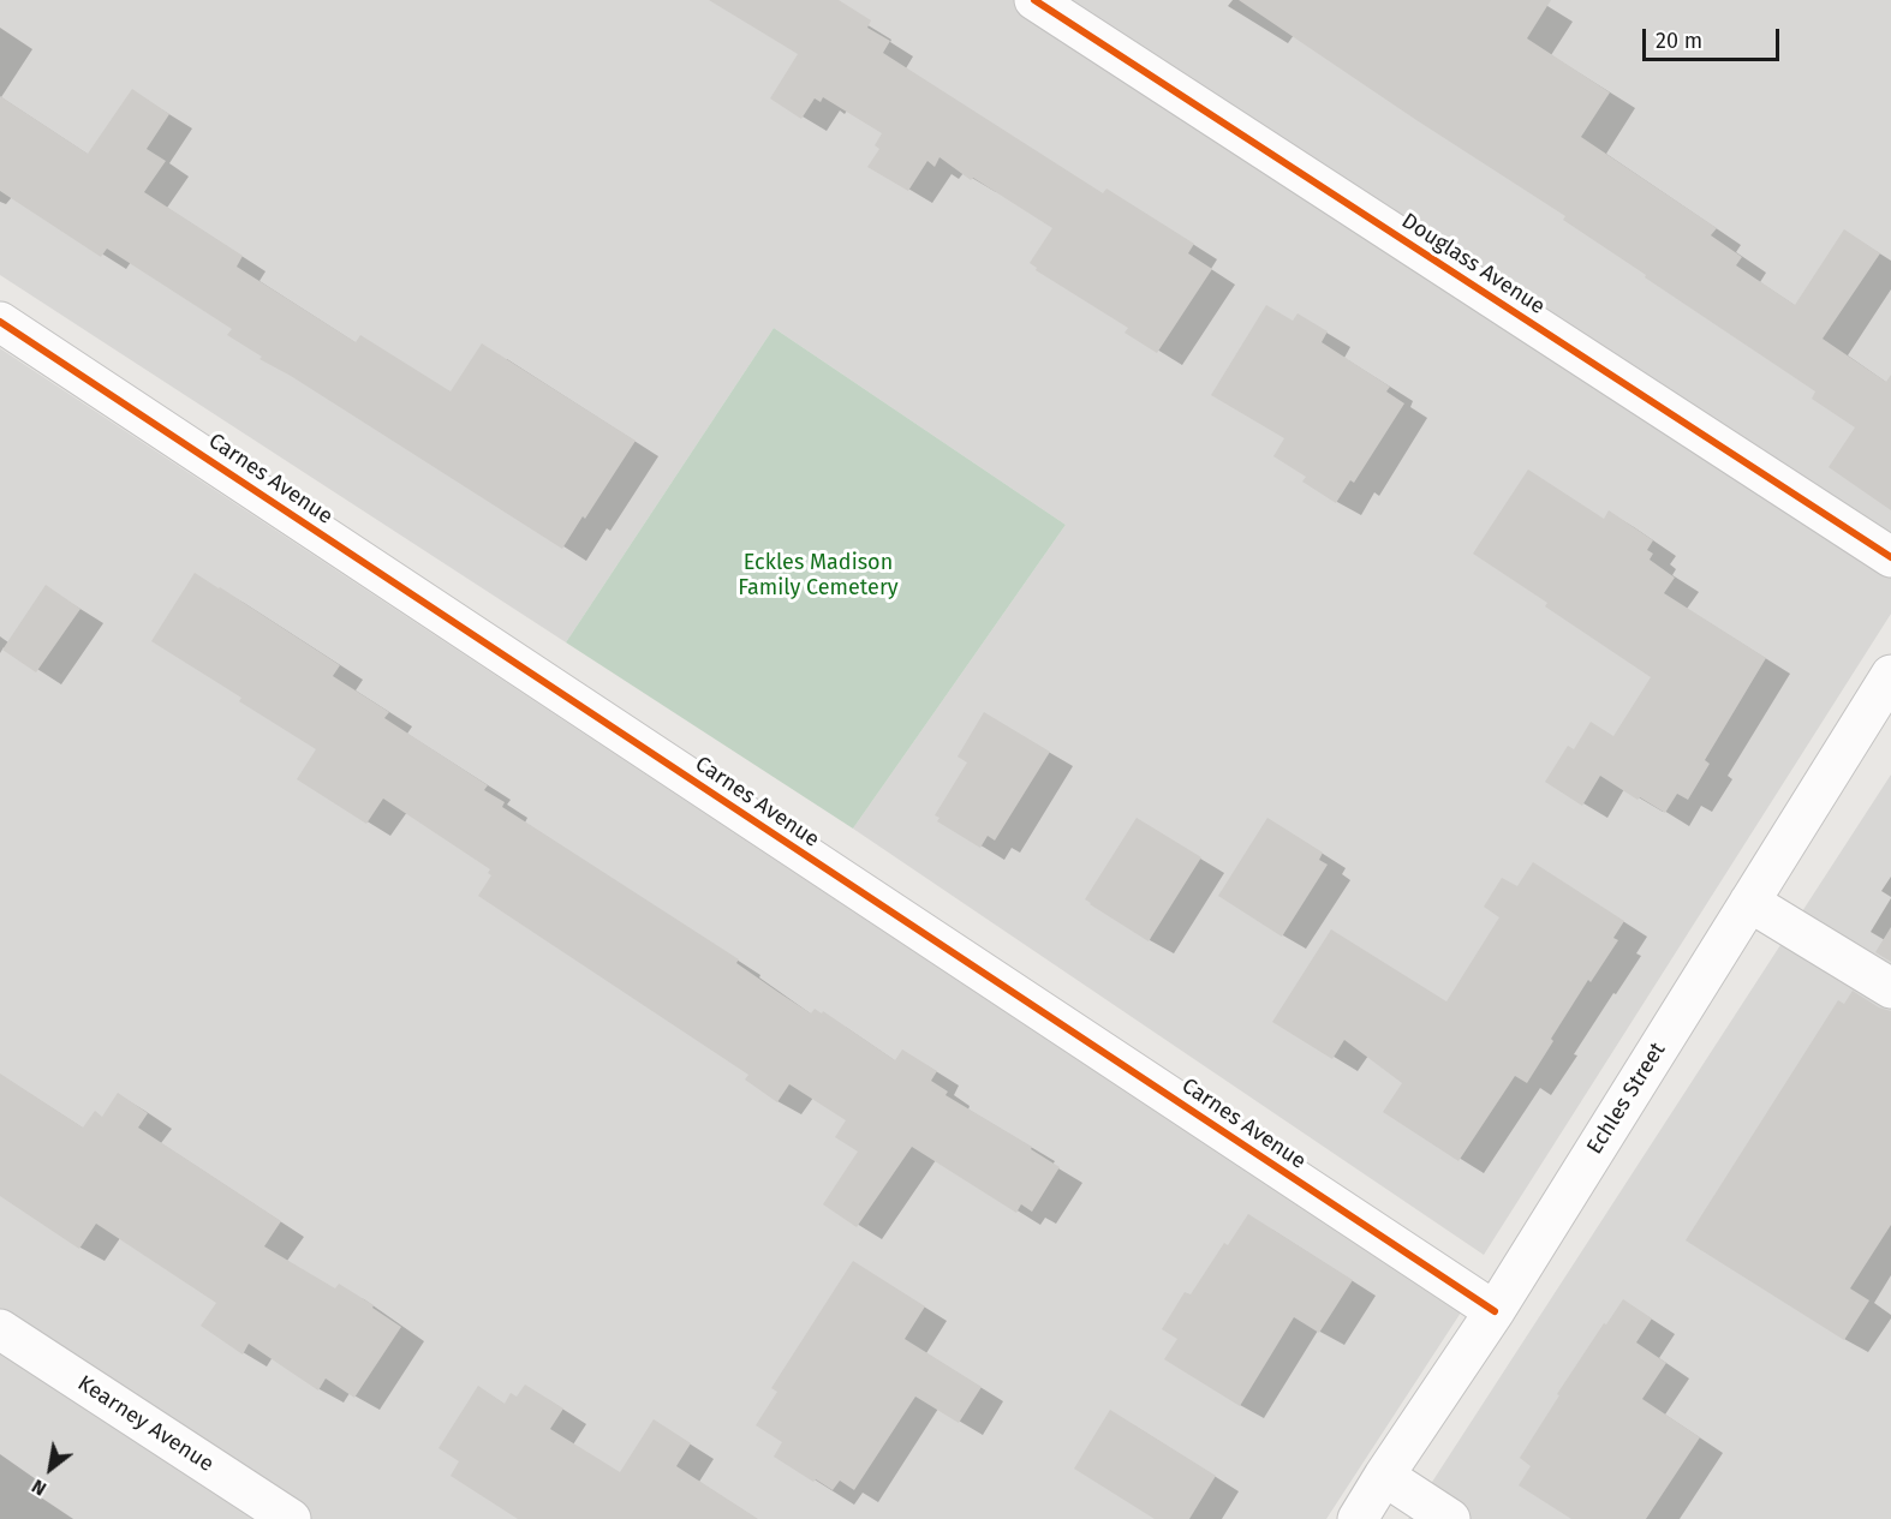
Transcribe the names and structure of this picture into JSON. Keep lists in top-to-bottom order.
{
  "streets": {
    "street": [
      "Douglass Avenue",
      "Carnes Avenue",
      "Echles Street",
      "Kearney Avenue"
    ]
  },
  "crossings": [
    ["Carnes Avenue", "Echles Street"]
  ],
  "parks": ["Eckles Madison Family Cemetery"],
  "scale_bar": "20 m",
  "north": "bottom left"
}
